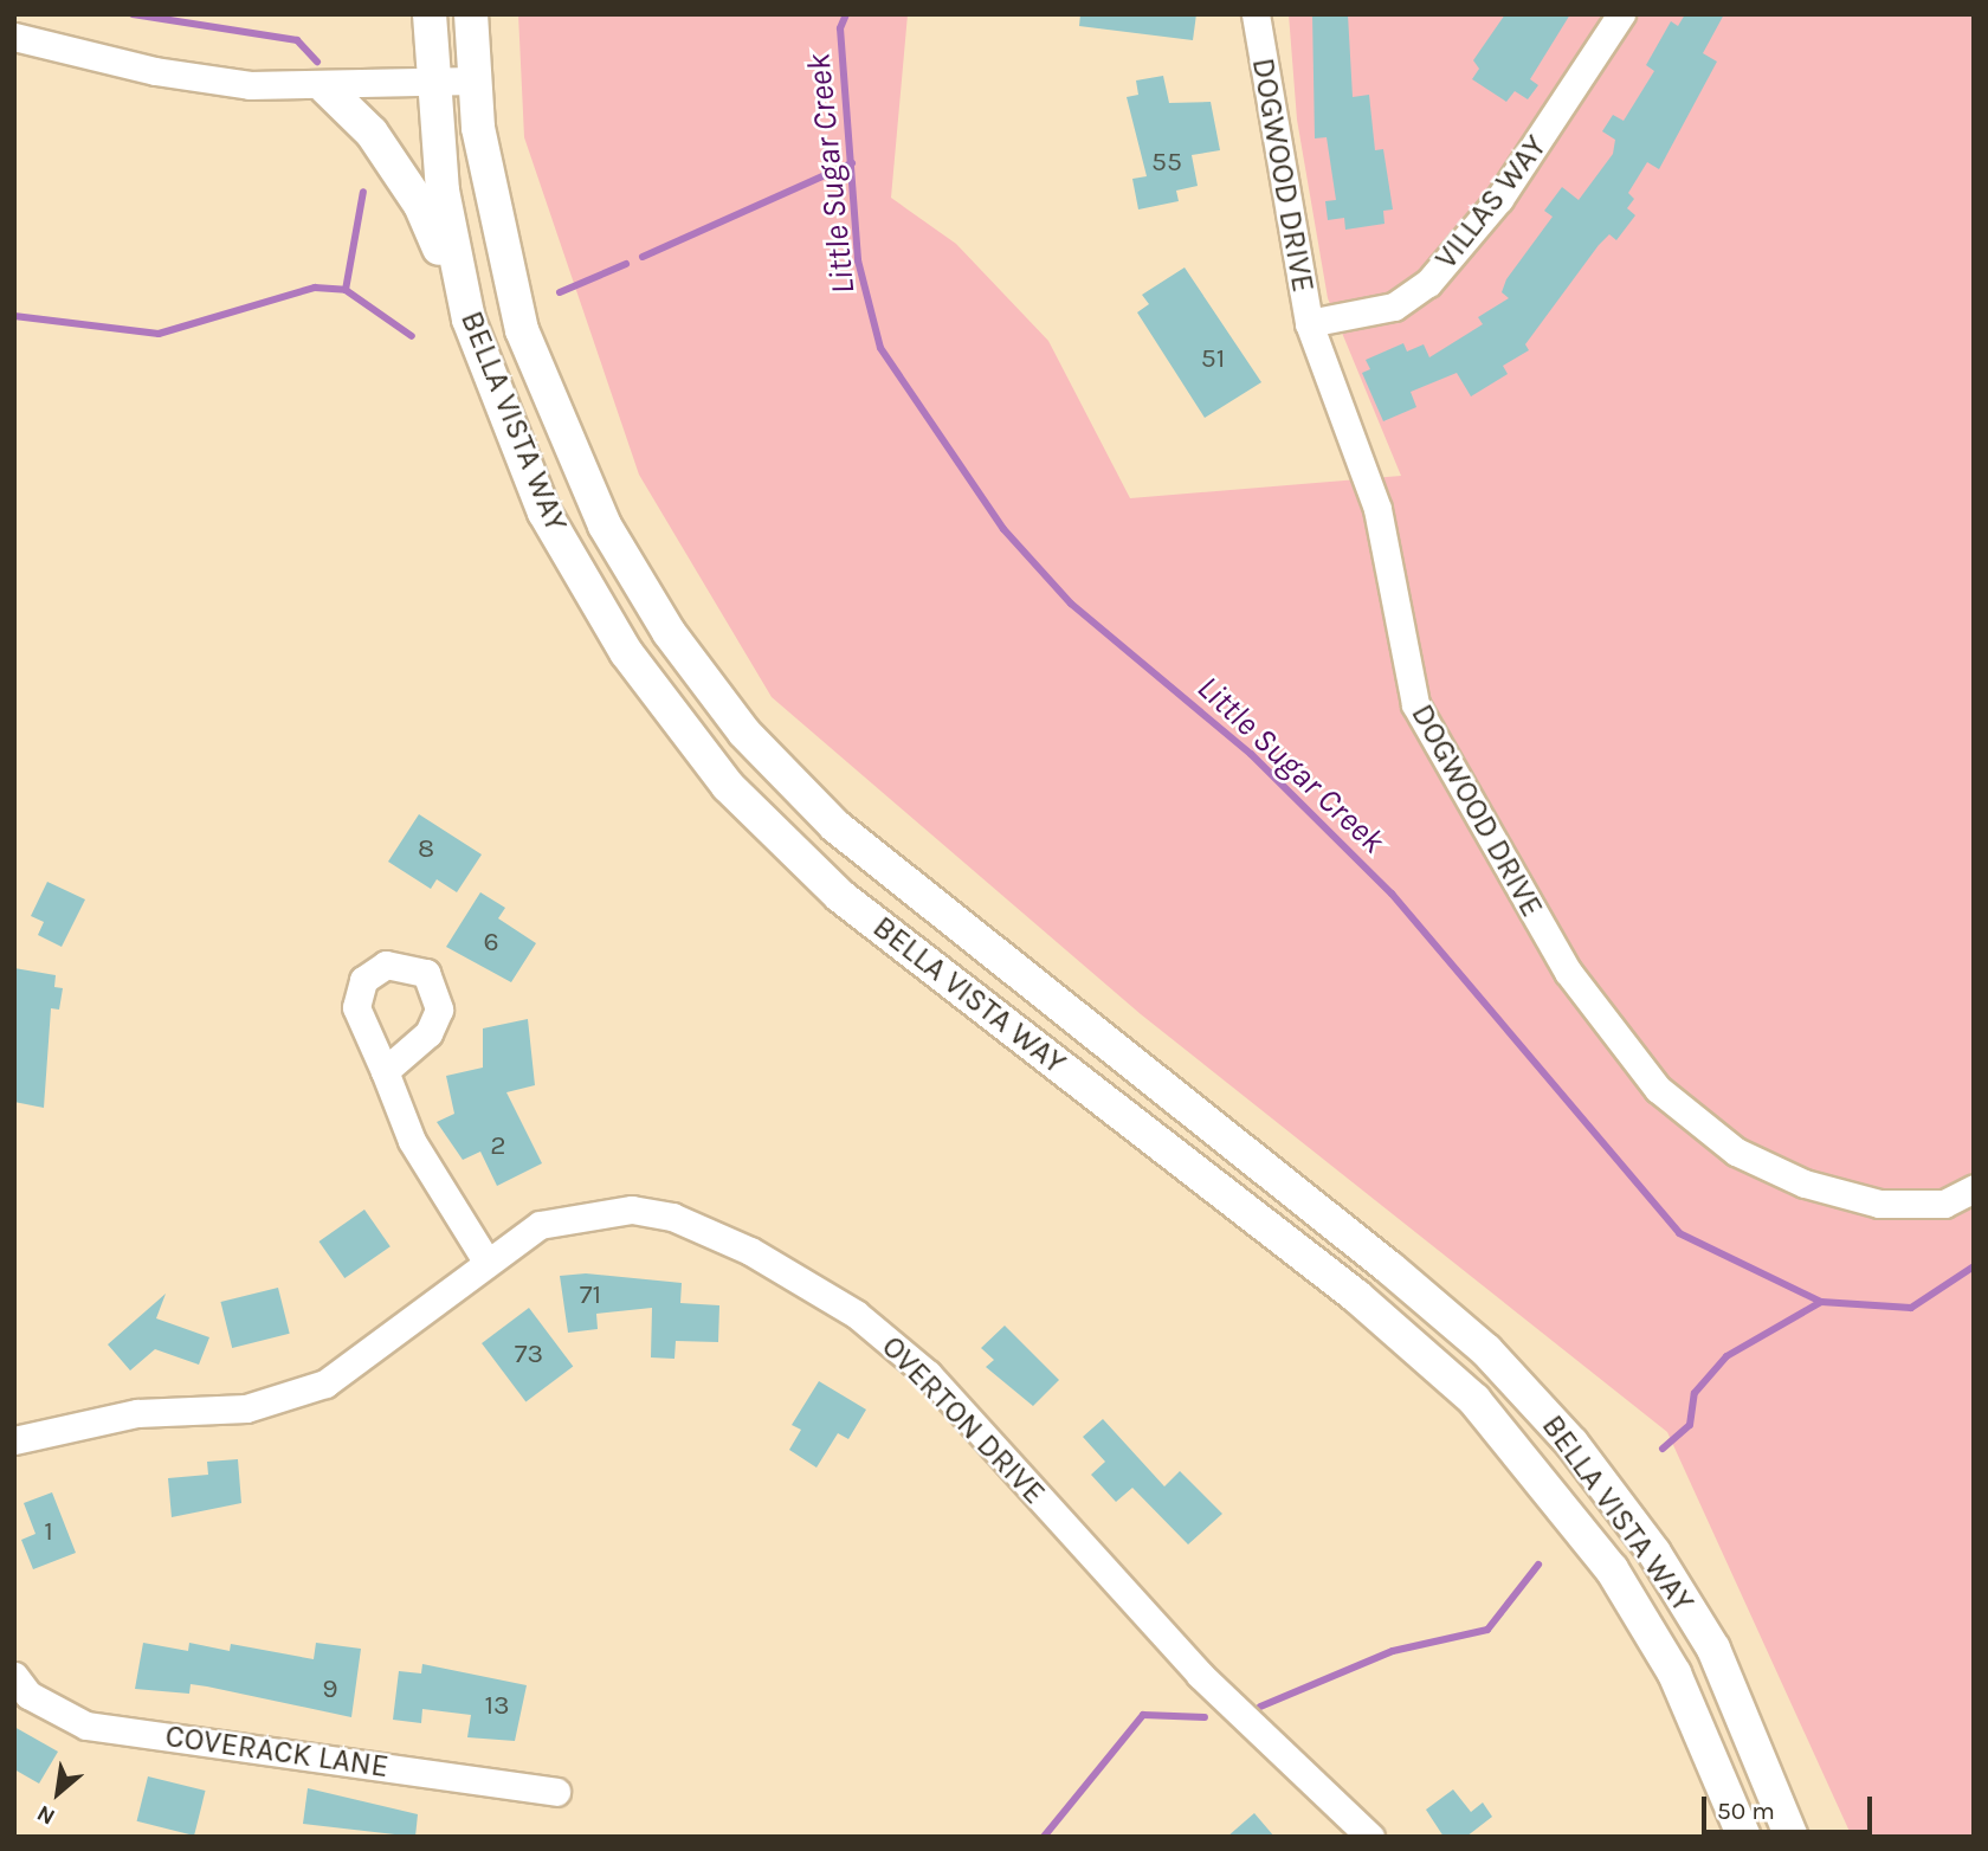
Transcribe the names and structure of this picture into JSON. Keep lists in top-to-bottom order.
{
  "streets": {
    "main road": ["BELLA VISTA WAY"],
    "street": [
      "DOGWOOD DRIVE",
      "VILLAS WAY",
      "OVERTON DRIVE",
      "COVERACK LANE"
    ]
  },
  "crossings": [
    ["DOGWOOD DRIVE", "VILLAS WAY"]
  ],
  "water": ["Little Sugar Creek"],
  "house_numbers": [
    "55",
    "51",
    "8",
    "6",
    "2",
    "71",
    "73",
    "1",
    "9",
    "13"
  ],
  "scale_bar": "50 m",
  "north": "bottom left"
}
